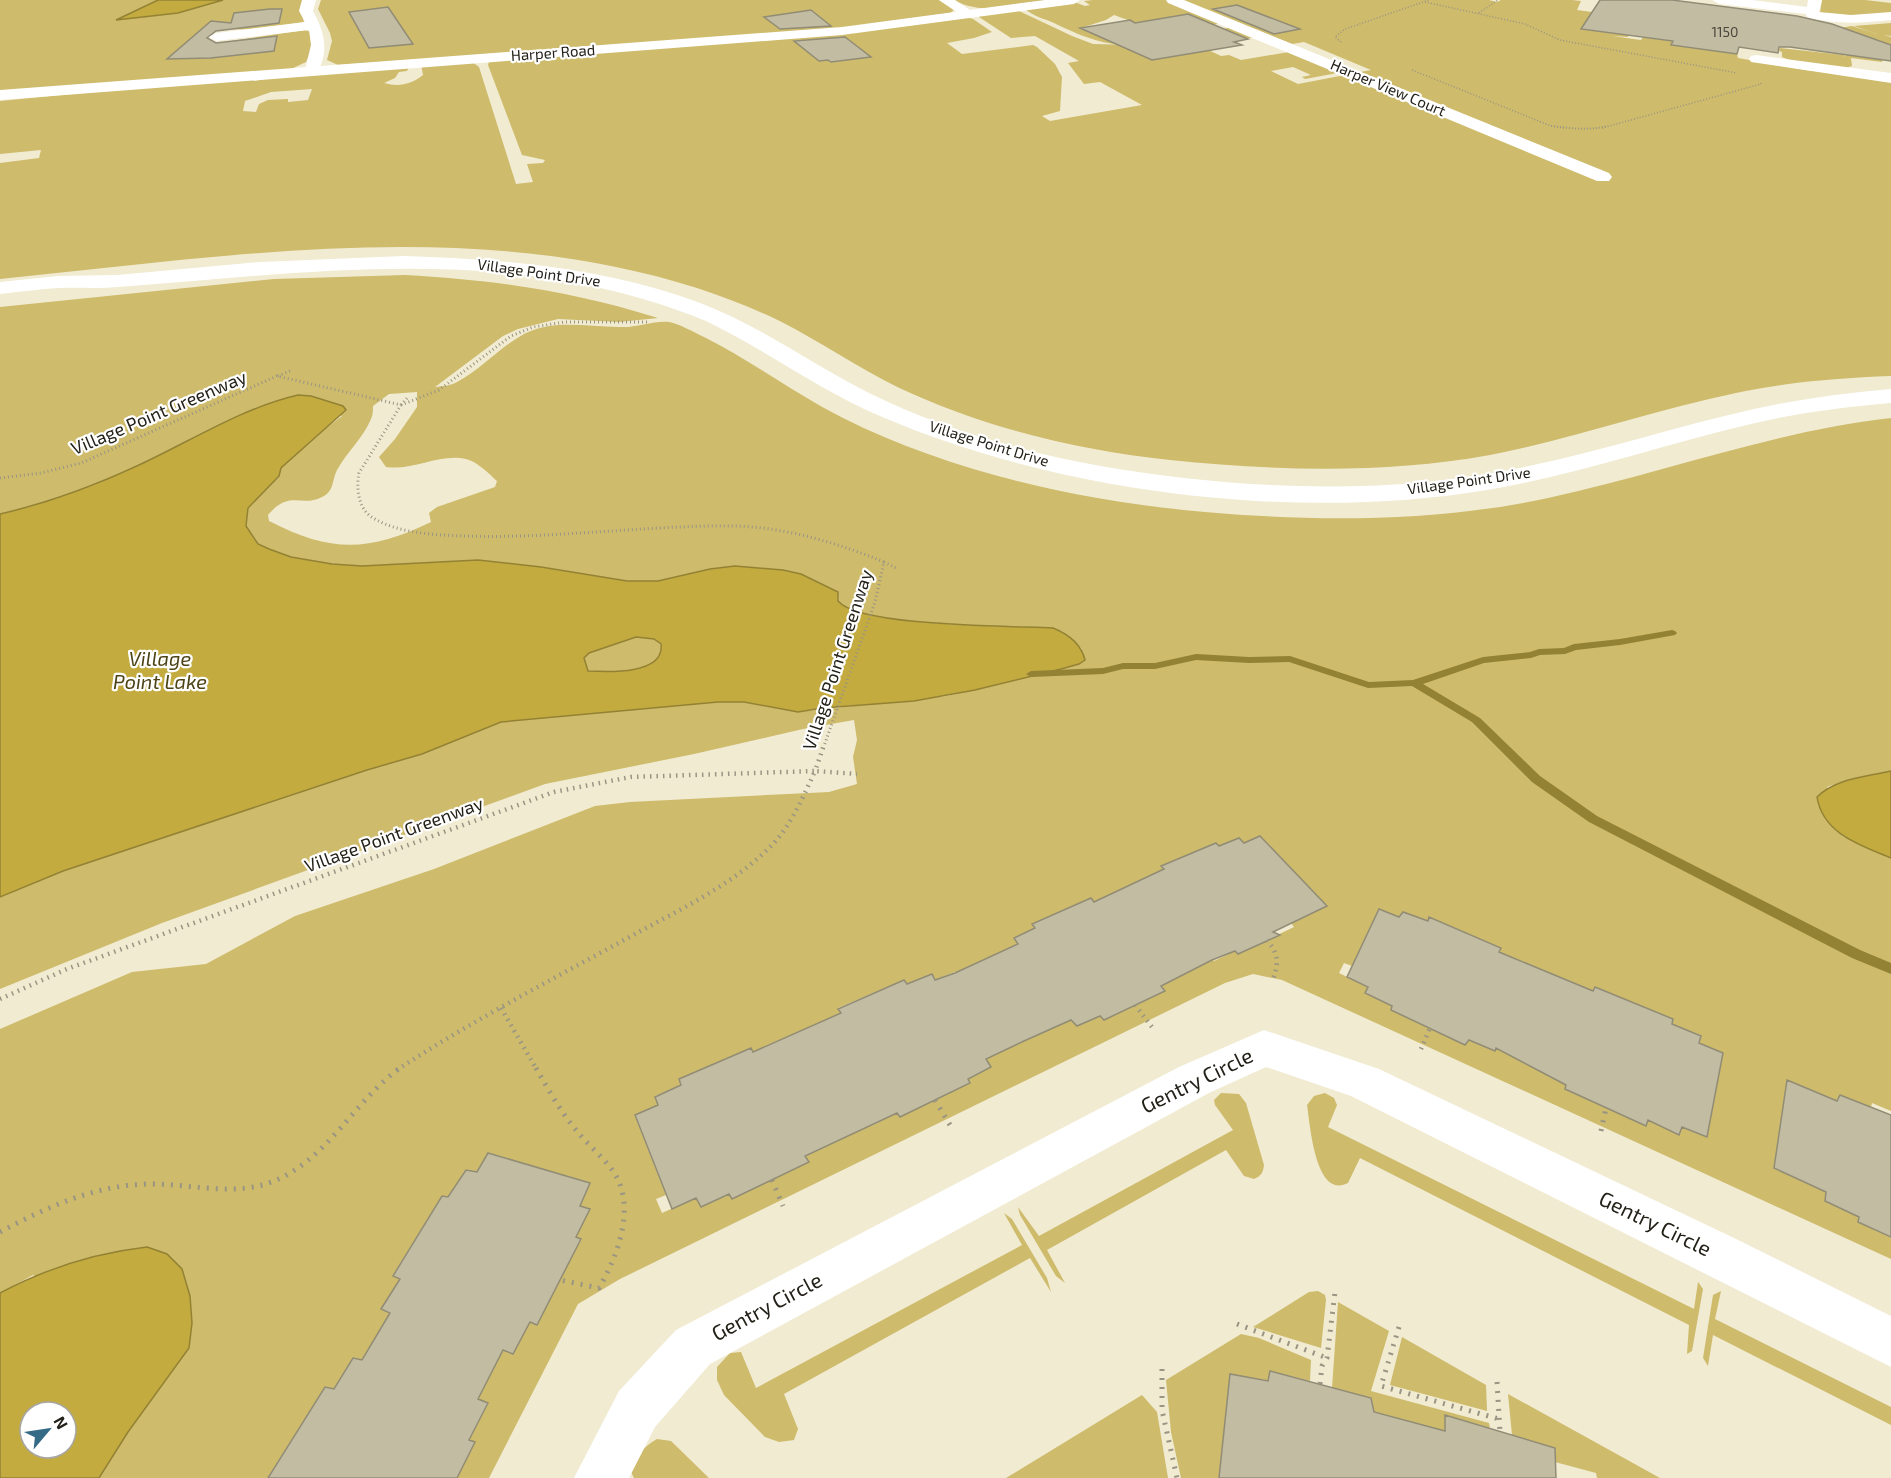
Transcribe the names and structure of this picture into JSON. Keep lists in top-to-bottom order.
{
  "streets": {
    "street": [
      "Harper Road",
      "Harper View Court",
      "Village Point Drive",
      "Gentry Circle"
    ],
    "path": ["Village Point Greenway"]
  },
  "water": ["Village Point Lake"],
  "house_numbers": ["1150"],
  "north": "top right"
}
